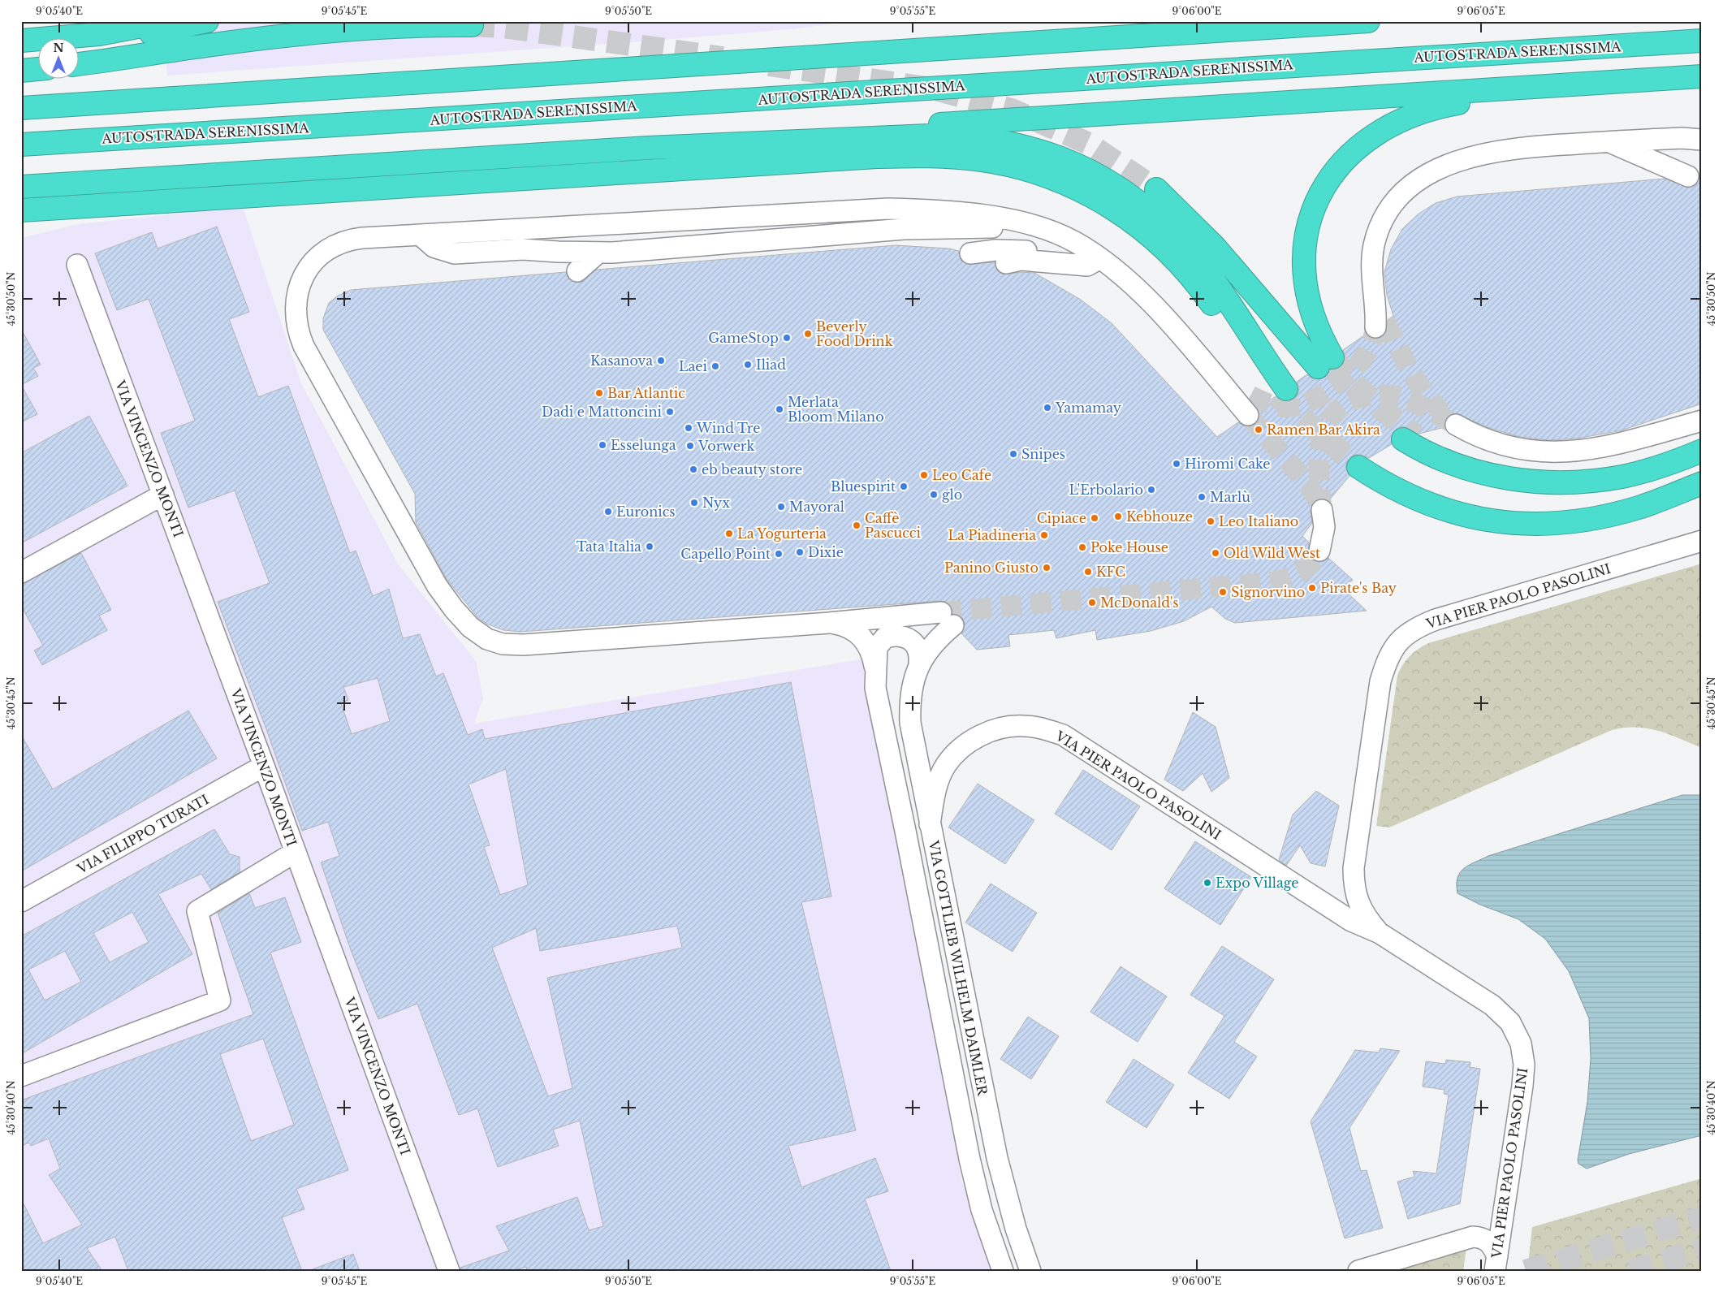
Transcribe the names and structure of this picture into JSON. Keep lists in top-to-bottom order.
{
  "streets": {
    "highway": ["AUTOSTRADA SERENISSIMA"],
    "street": [
      "VIA VINCENZO MONTI",
      "VIA PIER PAOLO PASOLINI",
      "VIA FILIPPO TURATI",
      "VIA GOTTLIEB WILHELM DAIMLER"
    ]
  },
  "crossings": [
    ["VIA VINCENZO MONTI", "VIA FILIPPO TURATI"],
    ["VIA PIER PAOLO PASOLINI", "VIA GOTTLIEB WILHELM DAIMLER"]
  ],
  "places": [
    "Beverly Food Drink",
    "GameStop",
    "Kasanova",
    "Iliad",
    "Laei",
    "Bar Atlantic",
    "Yamamay",
    "Merlata Bloom Milano",
    "Dadi e Mattoncini",
    "Wind Tre",
    "Ramen Bar Akira",
    "Esselunga",
    "Vorwerk",
    "Snipes",
    "Hiromi Cake",
    "eb beauty store",
    "Leo Cafe",
    "Bluespirit",
    "L'Erbolario",
    "glo",
    "Marlù",
    "Nyx",
    "Mayoral",
    "Euronics",
    "Kebhouze",
    "Cipiace",
    "Leo Italiano",
    "Caffè Pascucci",
    "La Yogurteria",
    "La Piadineria",
    "Tata Italia",
    "Poke House",
    "Dixie",
    "Old Wild West",
    "Capello Point",
    "Panino Giusto",
    "KFC",
    "Pirate's Bay",
    "Signorvino",
    "McDonald's",
    "Expo Village"
  ],
  "north": "top",
  "coordinates": [
    "9°05'40\"E",
    "9°05'45\"E",
    "9°05'50\"E",
    "9°05'55\"E",
    "9°06'00\"E",
    "9°06'05\"E",
    "45°30'50\"N",
    "45°30'45\"N",
    "45°30'40\"N"
  ]
}
